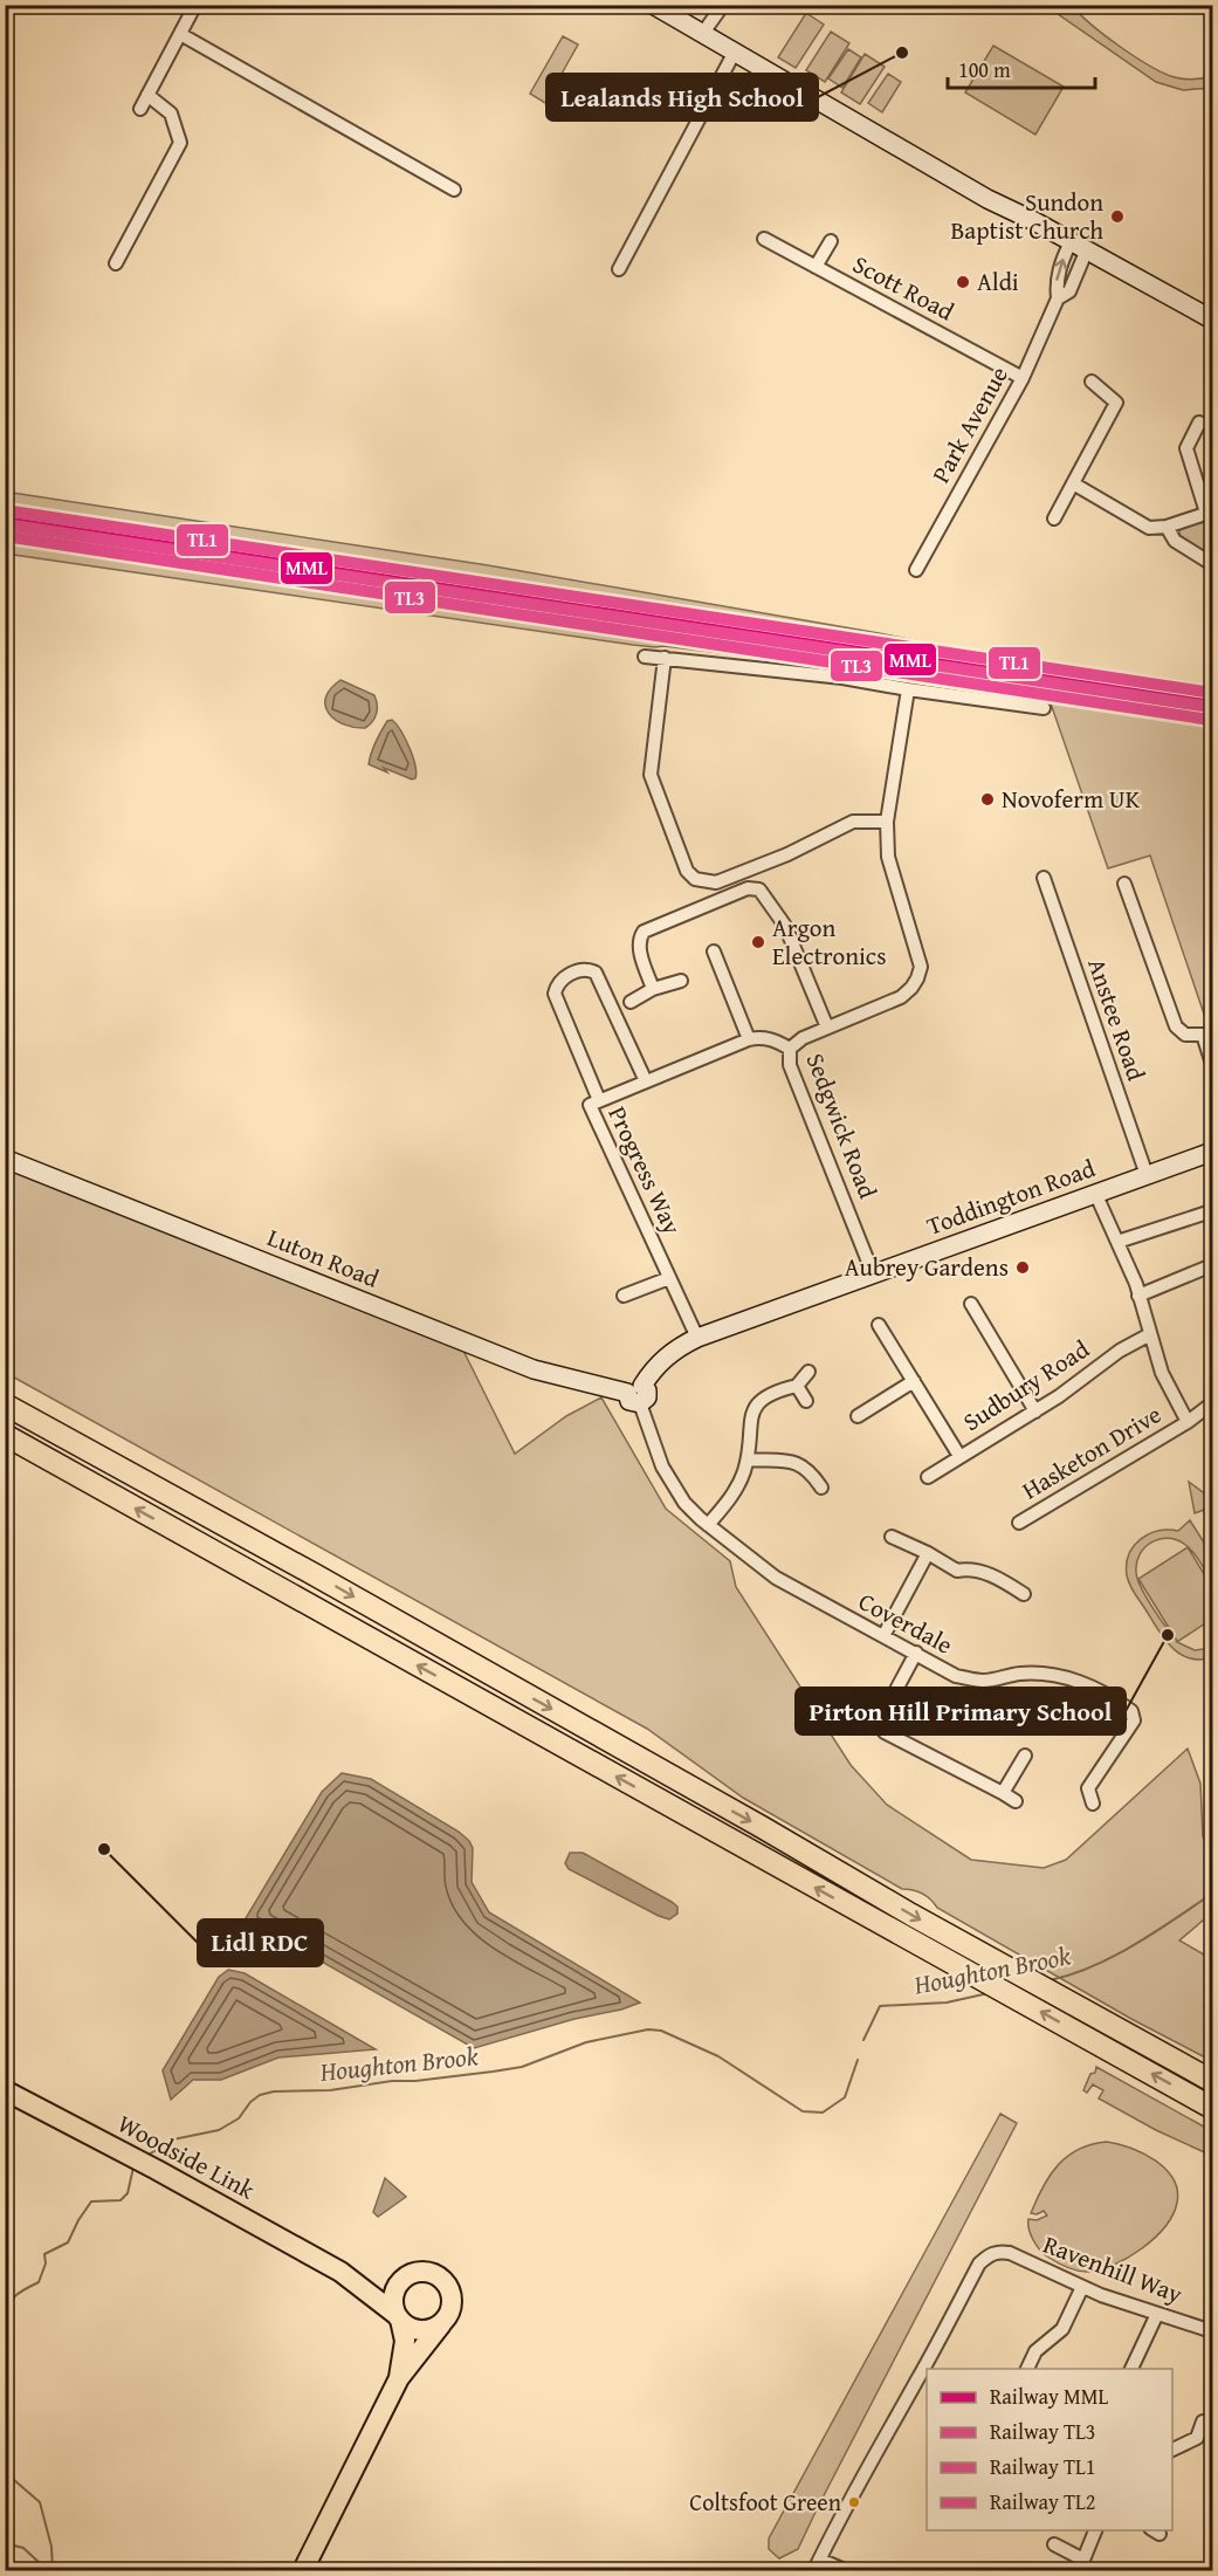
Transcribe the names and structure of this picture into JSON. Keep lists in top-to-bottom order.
{
  "streets": {
    "main road": ["Toddington Road", "Luton Road", "Woodside Link"],
    "street": [
      "Scott Road",
      "Park Avenue",
      "Anstee Road",
      "Sedgwick Road",
      "Progress Way",
      "Sudbury Road",
      "Hasketon Drive",
      "Coverdale",
      "Ravenhill Way"
    ]
  },
  "crossings": [
    ["Scott Road", "Park Avenue"],
    ["Anstee Road", "Toddington Road"],
    ["Sedgwick Road", "Toddington Road"],
    ["Progress Way", "Toddington Road"],
    ["Toddington Road", "Luton Road"],
    ["Toddington Road", "Hasketon Drive"],
    ["Toddington Road", "Coverdale"],
    ["Luton Road", "Coverdale"],
    ["Sudbury Road", "Hasketon Drive"]
  ],
  "water": ["Houghton Brook"],
  "places": [
    "Lealands High School",
    "Sundon Baptist Church",
    "Aldi",
    "Novoferm UK",
    "Argon Electronics",
    "Aubrey Gardens",
    "Pirton Hill Primary School",
    "Lidl RDC",
    "Coltsfoot Green"
  ],
  "lines": [
    "rail line TL1",
    "rail line MML",
    "rail line TL2",
    "rail line TL3"
  ],
  "legend": [
    "Railway MML",
    "Railway TL3",
    "Railway TL1",
    "Railway TL2"
  ],
  "scale_bar": "100 m"
}
